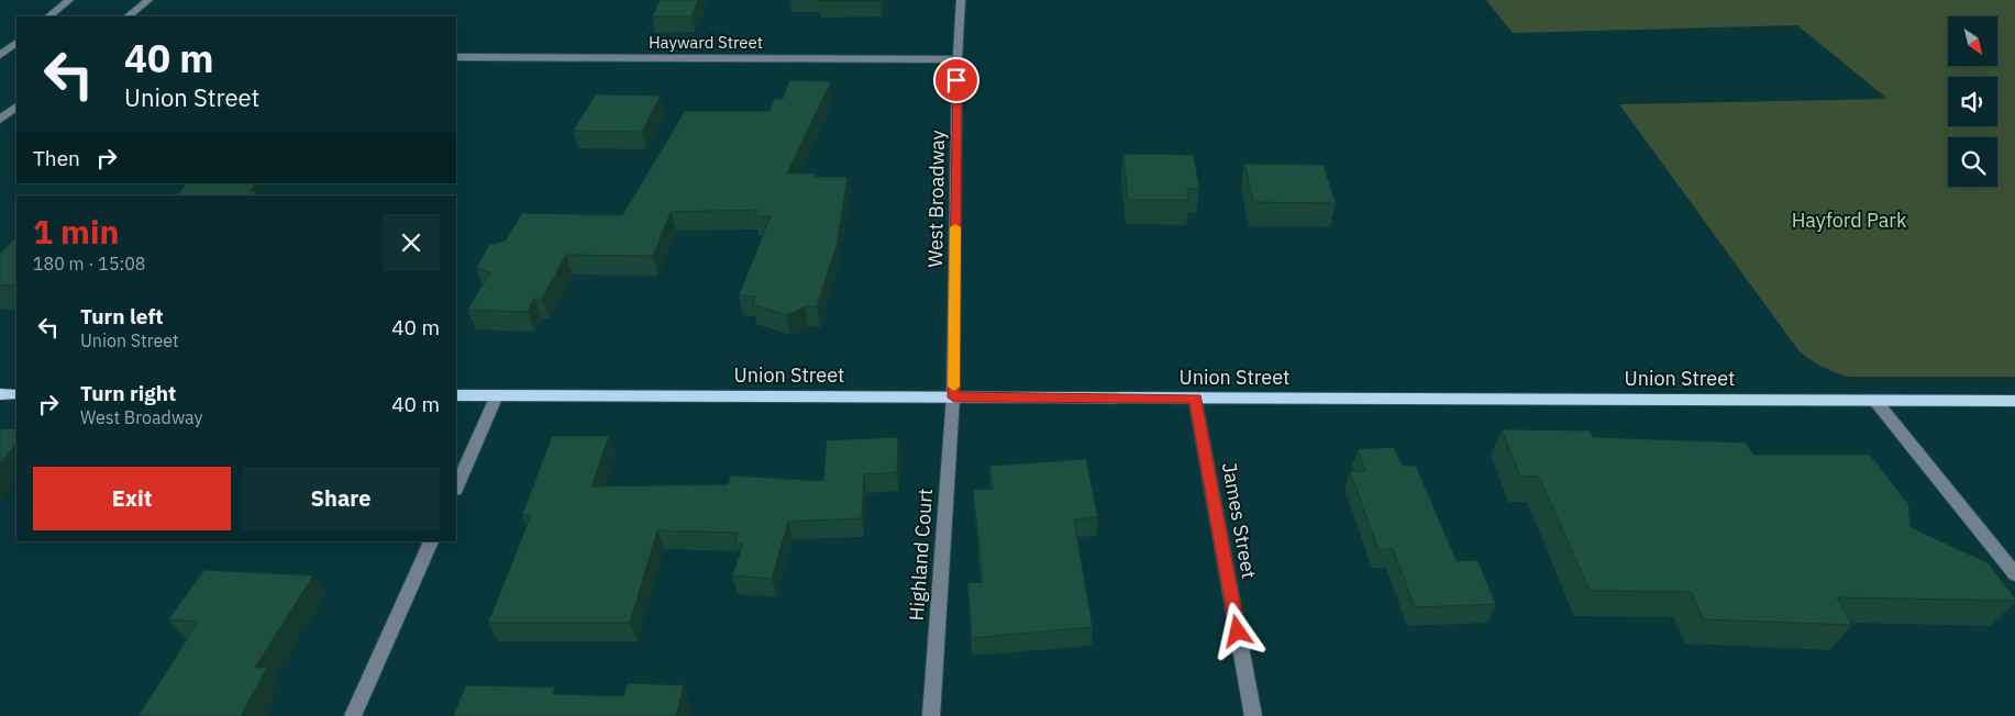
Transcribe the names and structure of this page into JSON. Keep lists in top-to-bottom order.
{
  "streets": {
    "main road": ["Union Street"],
    "street": [
      "Hayward Street",
      "West Broadway",
      "James Street",
      "Highland Court"
    ]
  },
  "crossings": [
    ["Hayward Street", "West Broadway"],
    ["West Broadway", "Union Street"],
    ["West Broadway", "Highland Court"],
    ["Union Street", "James Street"],
    ["Union Street", "Highland Court"]
  ],
  "parks": ["Hayford Park"],
  "north": "bottom right",
  "page": {
    "turn": ["40 m", "Union Street"],
    "then": "Then",
    "heading": ["1 min", "180 m · 15:08"],
    "list": [
      {
        "name": "Turn left",
        "note": "Union Street",
        "value": "40 m"
      },
      {
        "name": "Turn right",
        "note": "West Broadway",
        "value": "40 m"
      }
    ],
    "buttons": ["Exit", "Share"]
  }
}
